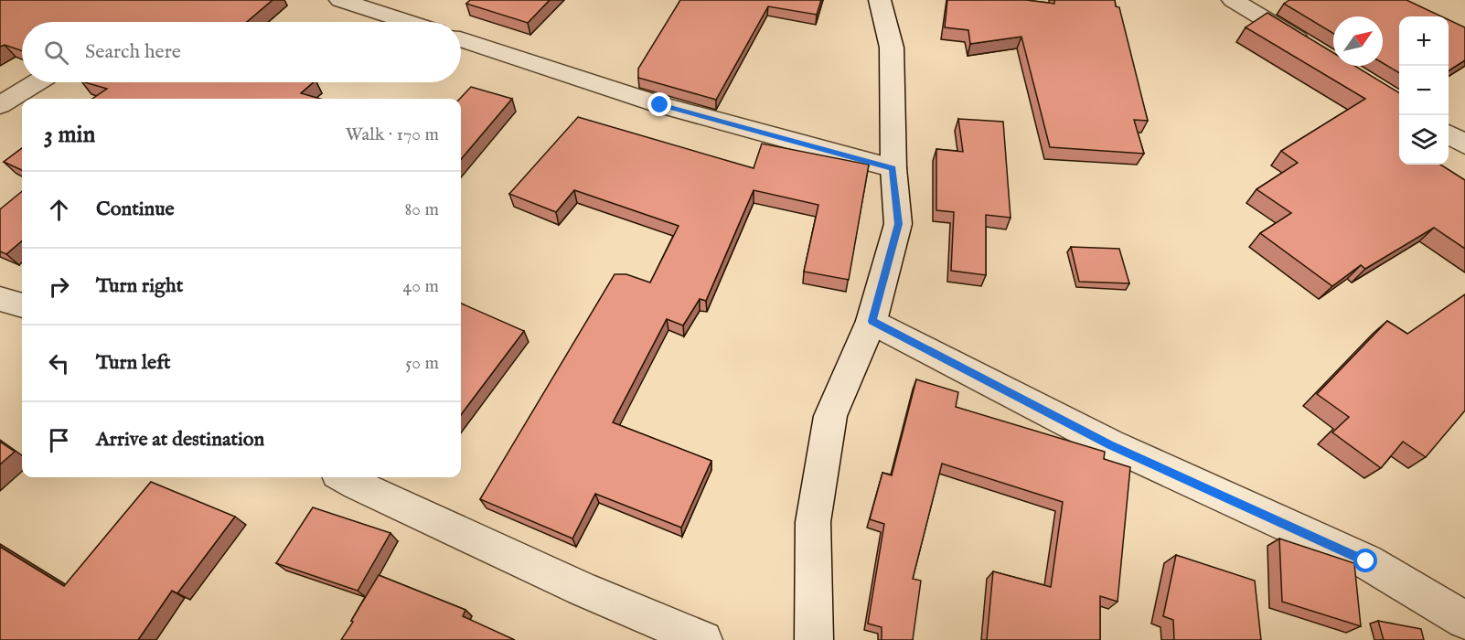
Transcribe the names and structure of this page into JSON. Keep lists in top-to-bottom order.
{
  "north": "top right",
  "page": {
    "map_buttons": ["+", "−"],
    "search": "Search here",
    "heading": ["3 min", "Walk · 170 m"],
    "list": [
      ["Continue", "80 m"],
      ["Turn right", "40 m"],
      ["Turn left", "50 m"],
      "Arrive at destination"
    ]
  }
}
